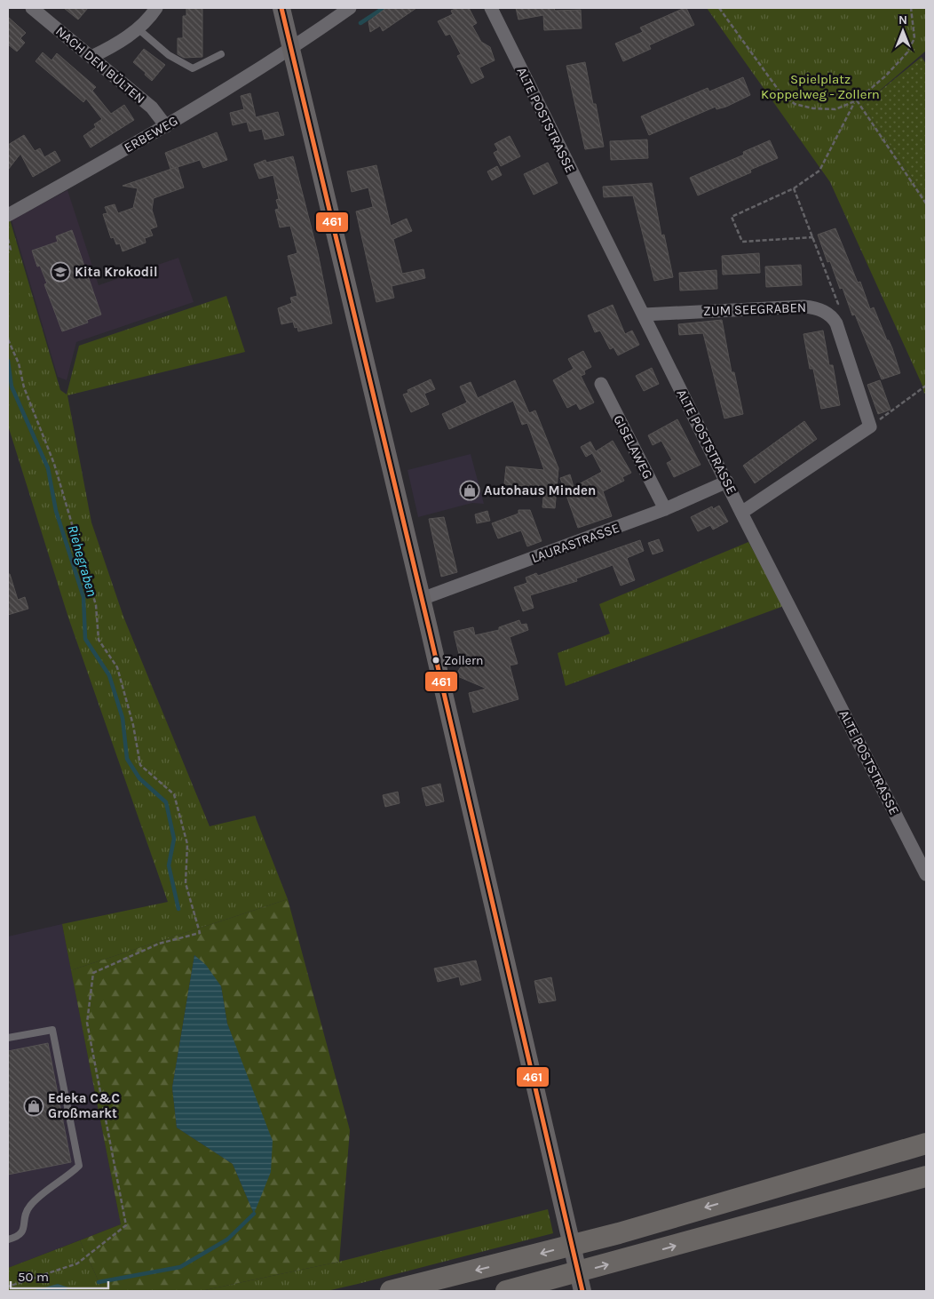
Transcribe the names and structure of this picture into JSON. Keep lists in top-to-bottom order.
{
  "streets": {
    "street": [
      "NACH DEN BÜLTEN",
      "ALTE POSTSTRASSE",
      "ERBEWEG",
      "ZUM SEEGRABEN",
      "GISELAWEG",
      "LAURASTRASSE"
    ]
  },
  "crossings": [
    ["NACH DEN BÜLTEN", "ERBEWEG"],
    ["ALTE POSTSTRASSE", "ZUM SEEGRABEN"],
    ["ALTE POSTSTRASSE", "LAURASTRASSE"],
    ["GISELAWEG", "LAURASTRASSE"]
  ],
  "water": ["Riehegraben"],
  "parks": ["Spielplatz Koppelweg - Zollern"],
  "places": {
    "school or university": ["Kita Krokodil"],
    "shop": ["Autohaus Minden", "Edeka C&C Großmarkt"],
    "other": ["Zollern"]
  },
  "lines": ["transit line 461"],
  "scale_bar": "50 m",
  "north": "top"
}
